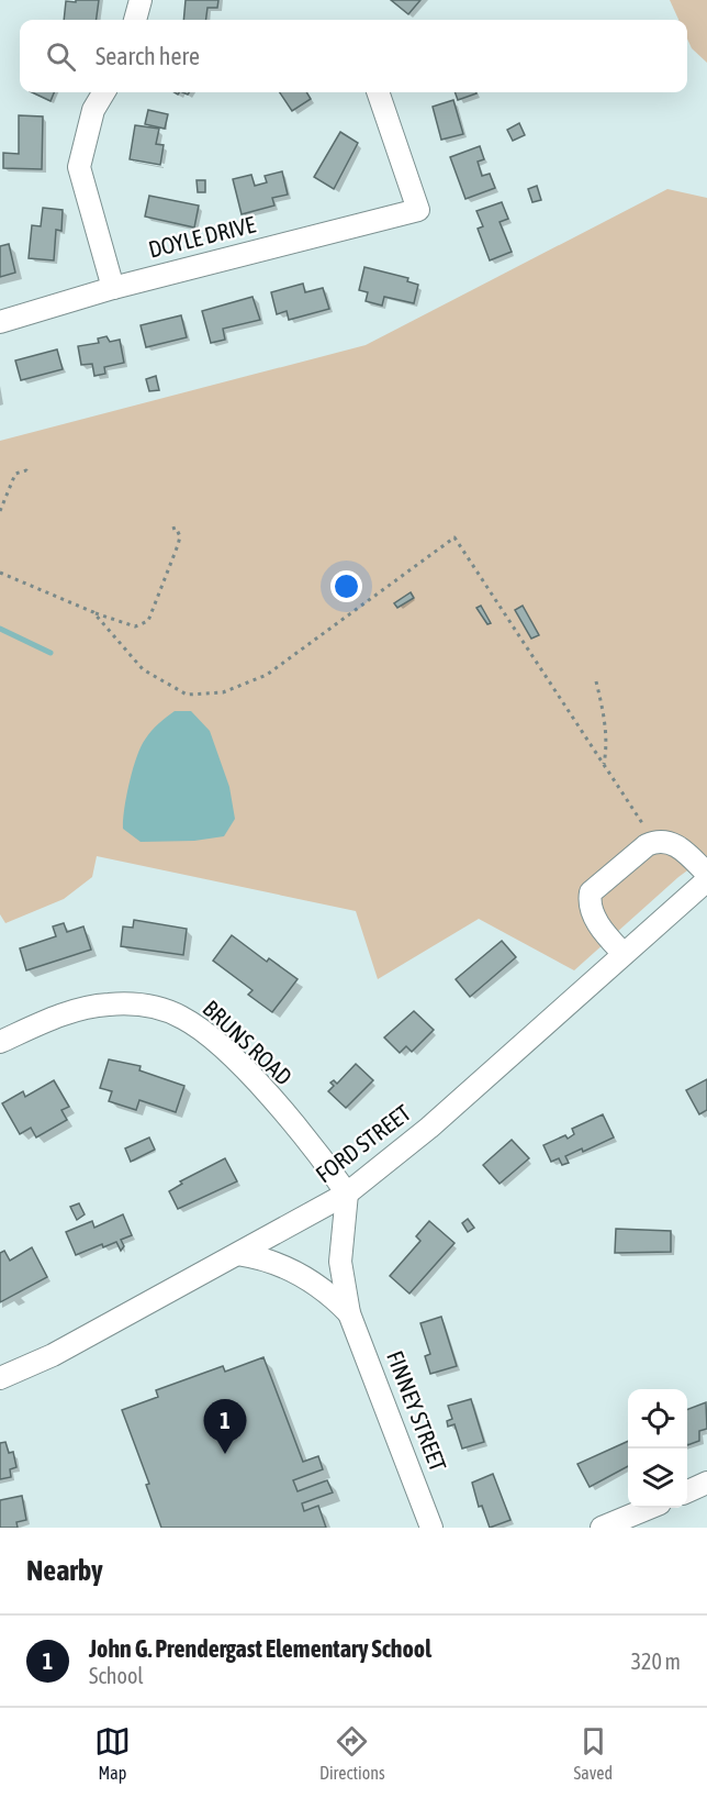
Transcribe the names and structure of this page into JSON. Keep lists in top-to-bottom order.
{
  "streets": {
    "street": [
      "DOYLE DRIVE",
      "BRUNS ROAD",
      "FORD STREET",
      "FINNEY STREET"
    ]
  },
  "crossings": [
    ["BRUNS ROAD", "FORD STREET"],
    ["BRUNS ROAD", "FINNEY STREET"],
    ["FORD STREET", "FINNEY STREET"]
  ],
  "page": {
    "search": "Search here",
    "pins": "1",
    "heading": "Nearby",
    "list": [
      {
        "mark": "1",
        "name": "John G. Prendergast Elementary School",
        "note": "School",
        "value": "320 m"
      }
    ],
    "nav": ["Map", "Directions", "Saved"]
  }
}
